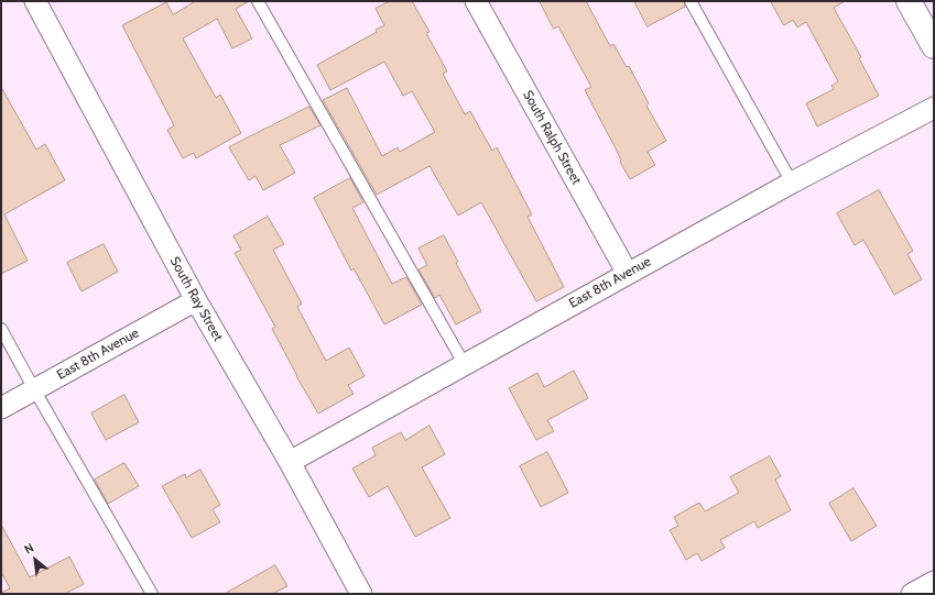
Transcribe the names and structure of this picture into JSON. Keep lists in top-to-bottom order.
{
  "streets": {
    "street": ["South Ralph Street", "East 8th Avenue", "South Ray Street"]
  },
  "crossings": [
    ["South Ralph Street", "East 8th Avenue"],
    ["East 8th Avenue", "South Ray Street"]
  ],
  "north": "top left"
}
